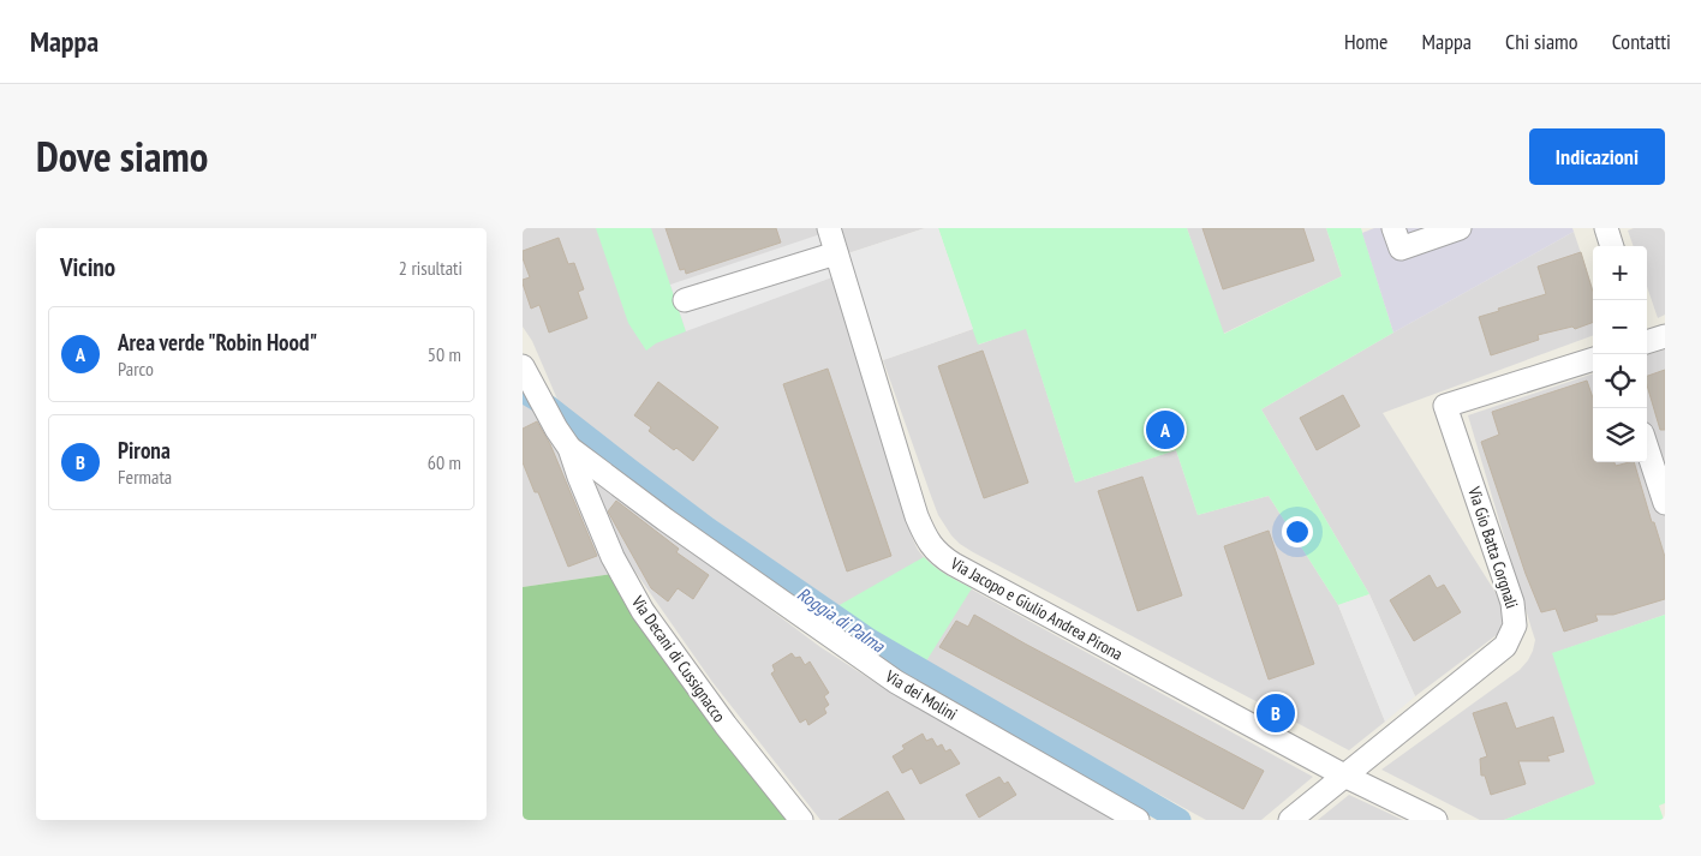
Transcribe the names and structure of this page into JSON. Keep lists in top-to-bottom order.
{
  "streets": {
    "street": [
      "Via Gio Batta Corgnali",
      "Via Jacopo e Giulio Andrea Pirona",
      "Via Decani di Cussignacco",
      "Via dei Molini"
    ]
  },
  "crossings": [
    ["Via Gio Batta Corgnali", "Via Jacopo e Giulio Andrea Pirona"],
    ["Via Decani di Cussignacco", "Via dei Molini"]
  ],
  "water": ["Roggia di Palma"],
  "page": {
    "header": "Mappa",
    "nav": [
      "Home",
      "Mappa",
      "Chi siamo",
      "Contatti"
    ],
    "title": "Dove siamo",
    "buttons": "Indicazioni",
    "heading": ["Vicino", "2 risultati"],
    "map_buttons": ["+", "−"],
    "list": [
      {
        "mark": "A",
        "name": "Area verde \"Robin Hood\"",
        "note": "Parco",
        "value": "50 m"
      },
      {
        "mark": "B",
        "name": "Pirona",
        "note": "Fermata",
        "value": "60 m"
      }
    ],
    "pins": ["A", "B"]
  }
}
